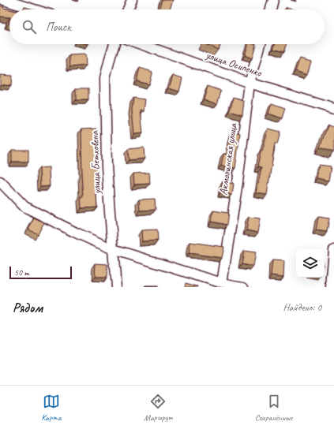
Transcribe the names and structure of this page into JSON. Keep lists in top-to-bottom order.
{
  "streets": {
    "street": ["улица Осипенко", "Акмолинская улица", "улица Бетховена"]
  },
  "crossings": [
    ["улица Осипенко", "Акмолинская улица"]
  ],
  "scale_bar": "50 m",
  "page": {
    "search": "Поиск",
    "scale": "50 m",
    "heading": ["Рядом", "Найдено: 0"],
    "nav": ["Карта", "Маршрут", "Сохранённые"]
  }
}
